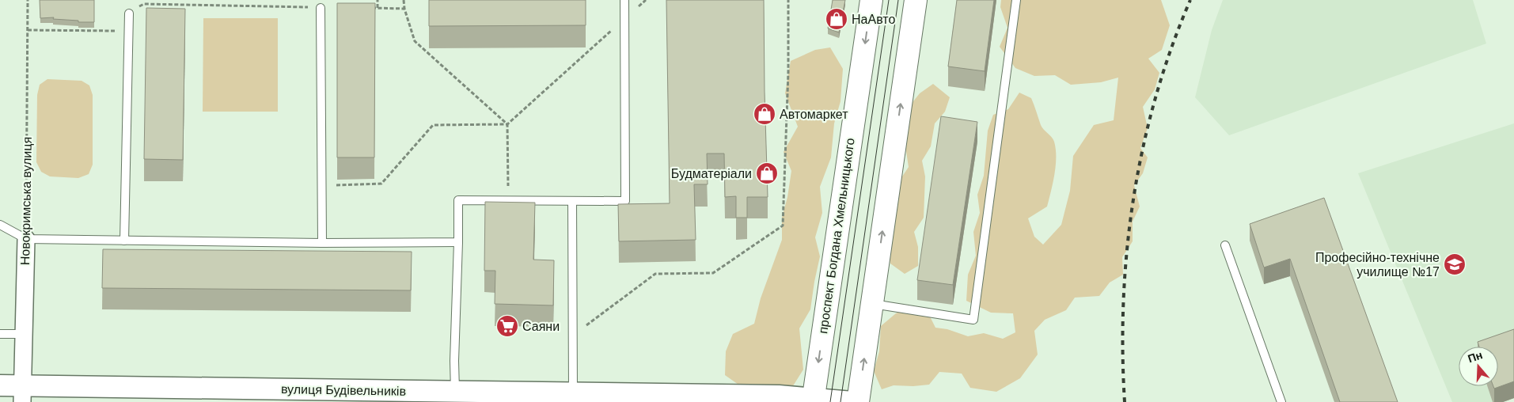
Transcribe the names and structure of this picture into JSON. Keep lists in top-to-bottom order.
{
  "streets": {
    "main road": ["проспект Богдана Хмельницького"],
    "street": ["Новокримська вулиця", "вулиця Будівельників"]
  },
  "crossings": [
    ["Новокримська вулиця", "вулиця Будівельників"],
    ["проспект Богдана Хмельницького", "вулиця Будівельників"]
  ],
  "places": {
    "shop": ["НаАвто", "Автомаркет", "Будматеріали"],
    "school or university": ["Професійно-технічне училище №17"],
    "supermarket": ["Саяни"]
  },
  "north": "top"
}
